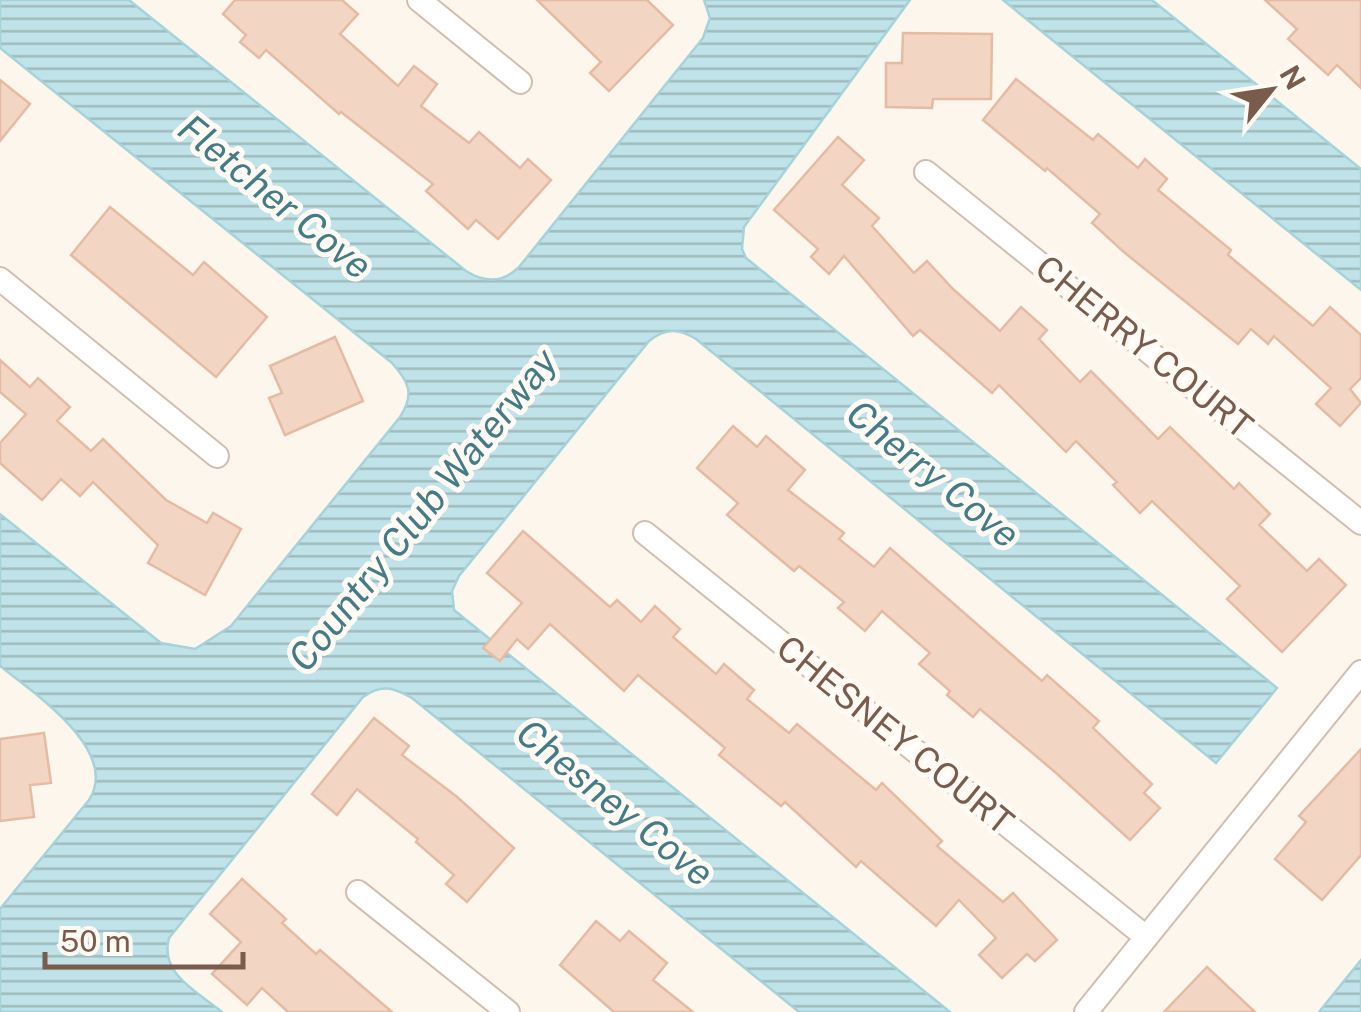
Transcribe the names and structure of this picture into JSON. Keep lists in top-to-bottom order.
{
  "streets": {
    "street": ["CHERRY COURT", "CHESNEY COURT"]
  },
  "water": [
    "Fletcher Cove",
    "Cherry Cove",
    "Country Club Waterway",
    "Chesney Cove"
  ],
  "scale_bar": "50 m",
  "north": "top right"
}
